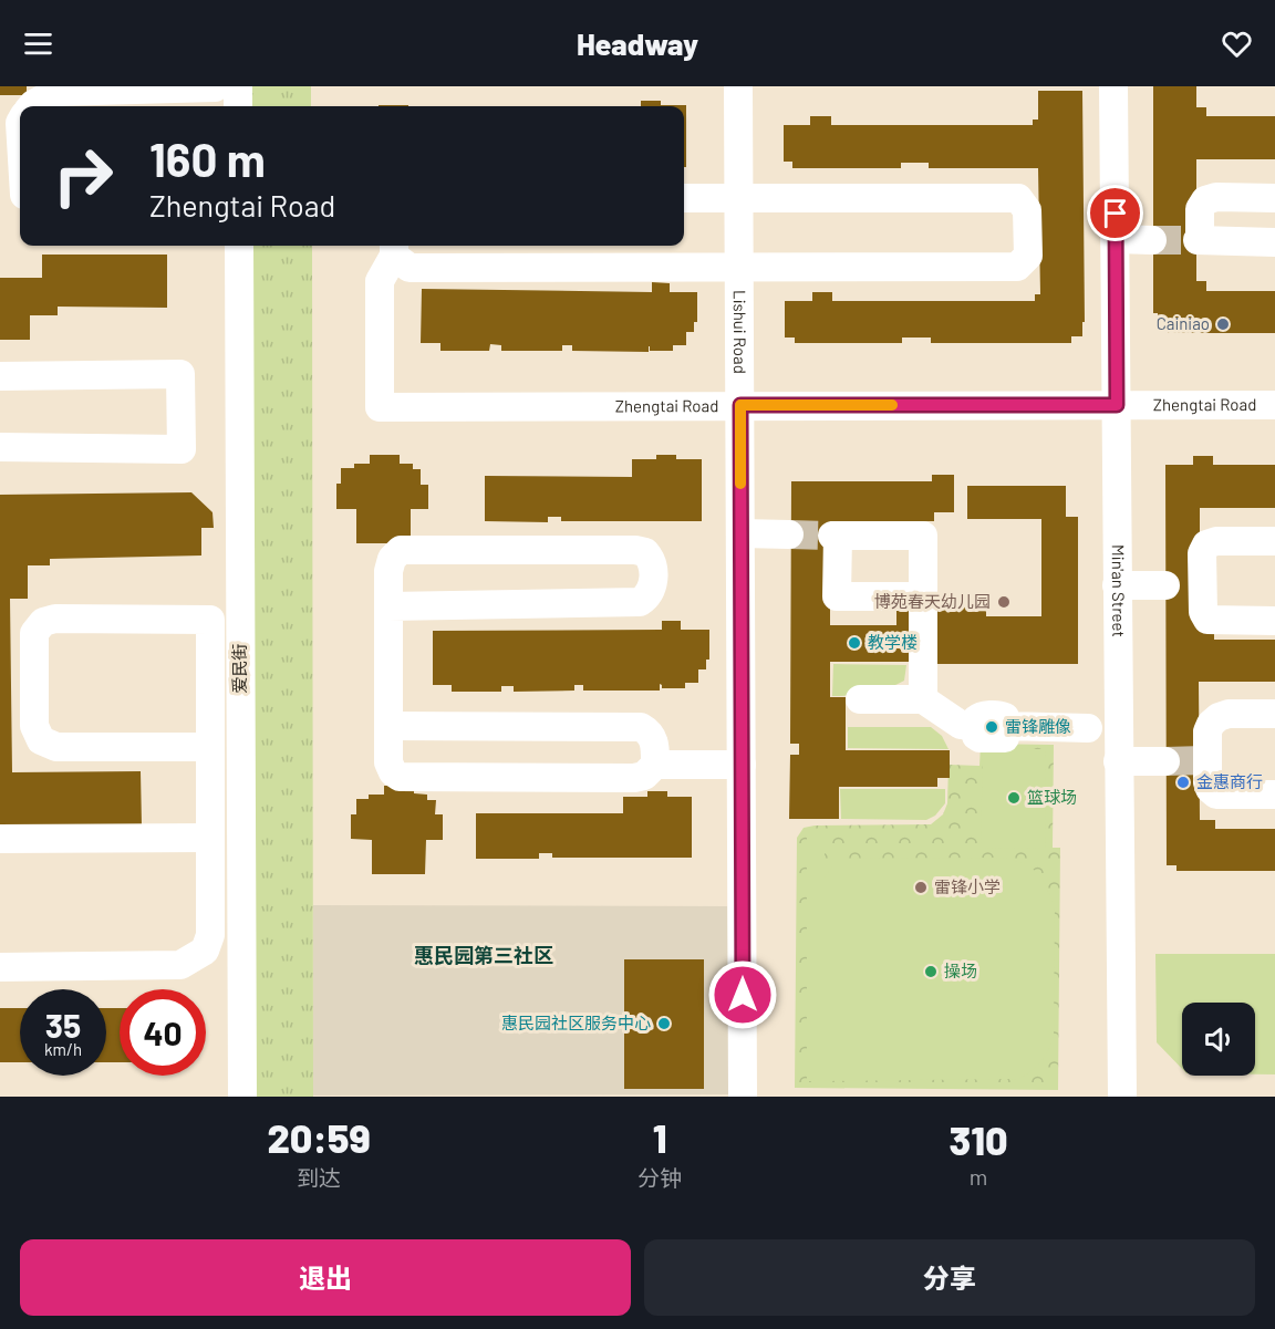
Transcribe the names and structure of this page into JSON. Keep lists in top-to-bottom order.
{
  "streets": {
    "street": [
      "Lishui Road",
      "Zhengtai Road",
      "Min'an Street",
      "爱民街"
    ]
  },
  "crossings": [
    ["Lishui Road", "Zhengtai Road"],
    ["Zhengtai Road", "Min'an Street"]
  ],
  "districts": ["惠民园第三社区"],
  "places": [
    "Cainiao",
    "博苑春天幼儿园",
    "教学楼",
    "雷锋雕像",
    "金惠商行",
    "篮球场",
    "雷锋小学",
    "操场",
    "惠民园社区服务中心"
  ],
  "page": {
    "header": "Headway",
    "turn": ["160 m", "Zhengtai Road"],
    "speed": "35 km/h",
    "limit": "40",
    "eta": [
      "20:59",
      "到达",
      "1",
      "分钟",
      "310",
      "m"
    ],
    "buttons": ["退出", "分享"]
  }
}
